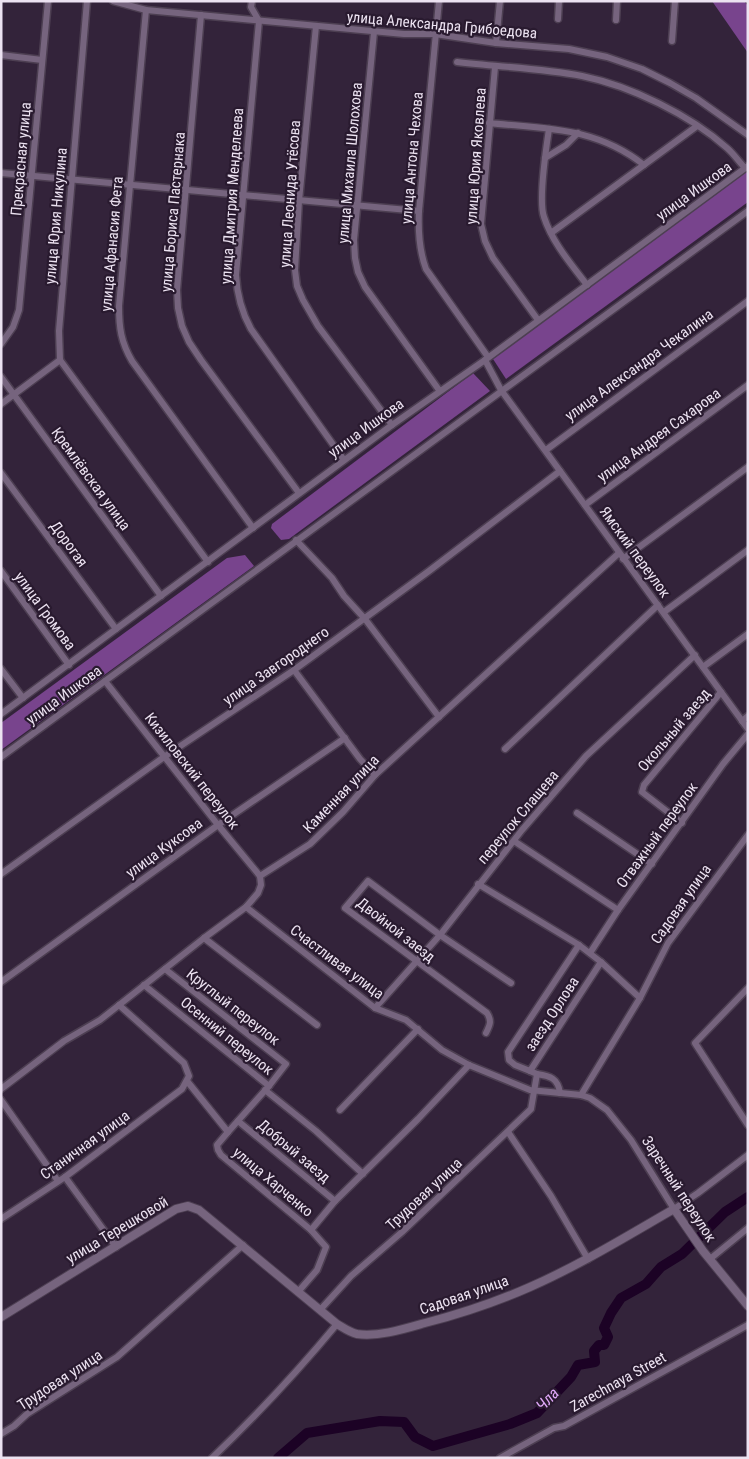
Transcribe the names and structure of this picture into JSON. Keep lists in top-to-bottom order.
{
  "streets": {
    "street": [
      "улица Александра Грибоедова",
      "улица Юрия Яковлева",
      "улица Антона Чехова",
      "Прекрасная улица",
      "улица Михаила Шолохова",
      "улица Ишкова",
      "улица Леонида Утёсова",
      "улица Дмитрия Менделеева",
      "улица Бориса Пастернака",
      "улица Юрия Никулина",
      "улица Афанасия Фета",
      "улица Александра Чекалина",
      "улица Андрея Сахарова",
      "Кремлёвская улица",
      "Дорогая",
      "Ямский переулок",
      "улица Громова",
      "улица Завгороднего",
      "Окольный заезд",
      "Кизиловский переулок",
      "Каменная улица",
      "переулок Слащева",
      "Отважный переулок",
      "улица Куксова",
      "Садовая улица",
      "Двойной заезд",
      "Счастливая улица",
      "Круглый переулок",
      "заезд Орлова",
      "Осенний переулок",
      "Станичная улица",
      "Добрый заезд",
      "улица Харченко",
      "Заречный переулок",
      "Трудовая улица",
      "улица Терешковой",
      "Zarechnaya Street"
    ]
  },
  "crossings": [
    ["улица Александра Грибоедова", "улица Антона Чехова"],
    ["улица Александра Грибоедова", "улица Михаила Шолохова"],
    ["улица Александра Грибоедова", "улица Леонида Утёсова"],
    ["улица Александра Грибоедова", "улица Дмитрия Менделеева"],
    ["улица Александра Грибоедова", "улица Бориса Пастернака"],
    ["улица Александра Грибоедова", "улица Афанасия Фета"],
    ["улица Юрия Яковлева", "улица Ишкова"],
    ["улица Антона Чехова", "улица Ишкова"],
    ["улица Антона Чехова", "Ямский переулок"],
    ["улица Михаила Шолохова", "улица Ишкова"],
    ["улица Ишкова", "улица Леонида Утёсова"],
    ["улица Ишкова", "улица Дмитрия Менделеева"],
    ["улица Ишкова", "улица Бориса Пастернака"],
    ["улица Ишкова", "улица Афанасия Фета"],
    ["улица Ишкова", "Кремлёвская улица"],
    ["улица Ишкова", "Дорогая"],
    ["улица Ишкова", "Ямский переулок"],
    ["улица Ишкова", "улица Громова"],
    ["улица Ишкова", "Кизиловский переулок"],
    ["улица Александра Чекалина", "Ямский переулок"],
    ["улица Андрея Сахарова", "Ямский переулок"],
    ["Ямский переулок", "улица Завгороднего"],
    ["Ямский переулок", "Окольный заезд"],
    ["Ямский переулок", "Каменная улица"],
    ["Ямский переулок", "переулок Слащева"],
    ["улица Завгороднего", "Кизиловский переулок"],
    ["Окольный заезд", "Отважный переулок"],
    ["Кизиловский переулок", "Каменная улица"],
    ["Кизиловский переулок", "улица Куксова"],
    ["переулок Слащева", "Двойной заезд"],
    ["переулок Слащева", "Счастливая улица"],
    ["Садовая улица", "Счастливая улица"],
    ["Садовая улица", "Заречный переулок"],
    ["Садовая улица", "улица Терешковой"],
    ["Счастливая улица", "улица Харченко"],
    ["Счастливая улица", "Заречный переулок"],
    ["Счастливая улица", "Трудовая улица"],
    ["Круглый переулок", "Осенний переулок"],
    ["заезд Орлова", "Трудовая улица"],
    ["Осенний переулок", "Добрый заезд"],
    ["Осенний переулок", "улица Харченко"],
    ["Станичная улица", "улица Харченко"],
    ["Добрый заезд", "улица Харченко"],
    ["улица Харченко", "улица Терешковой"],
    ["Трудовая улица", "улица Терешковой"]
  ],
  "water": ["Чла"]
}
